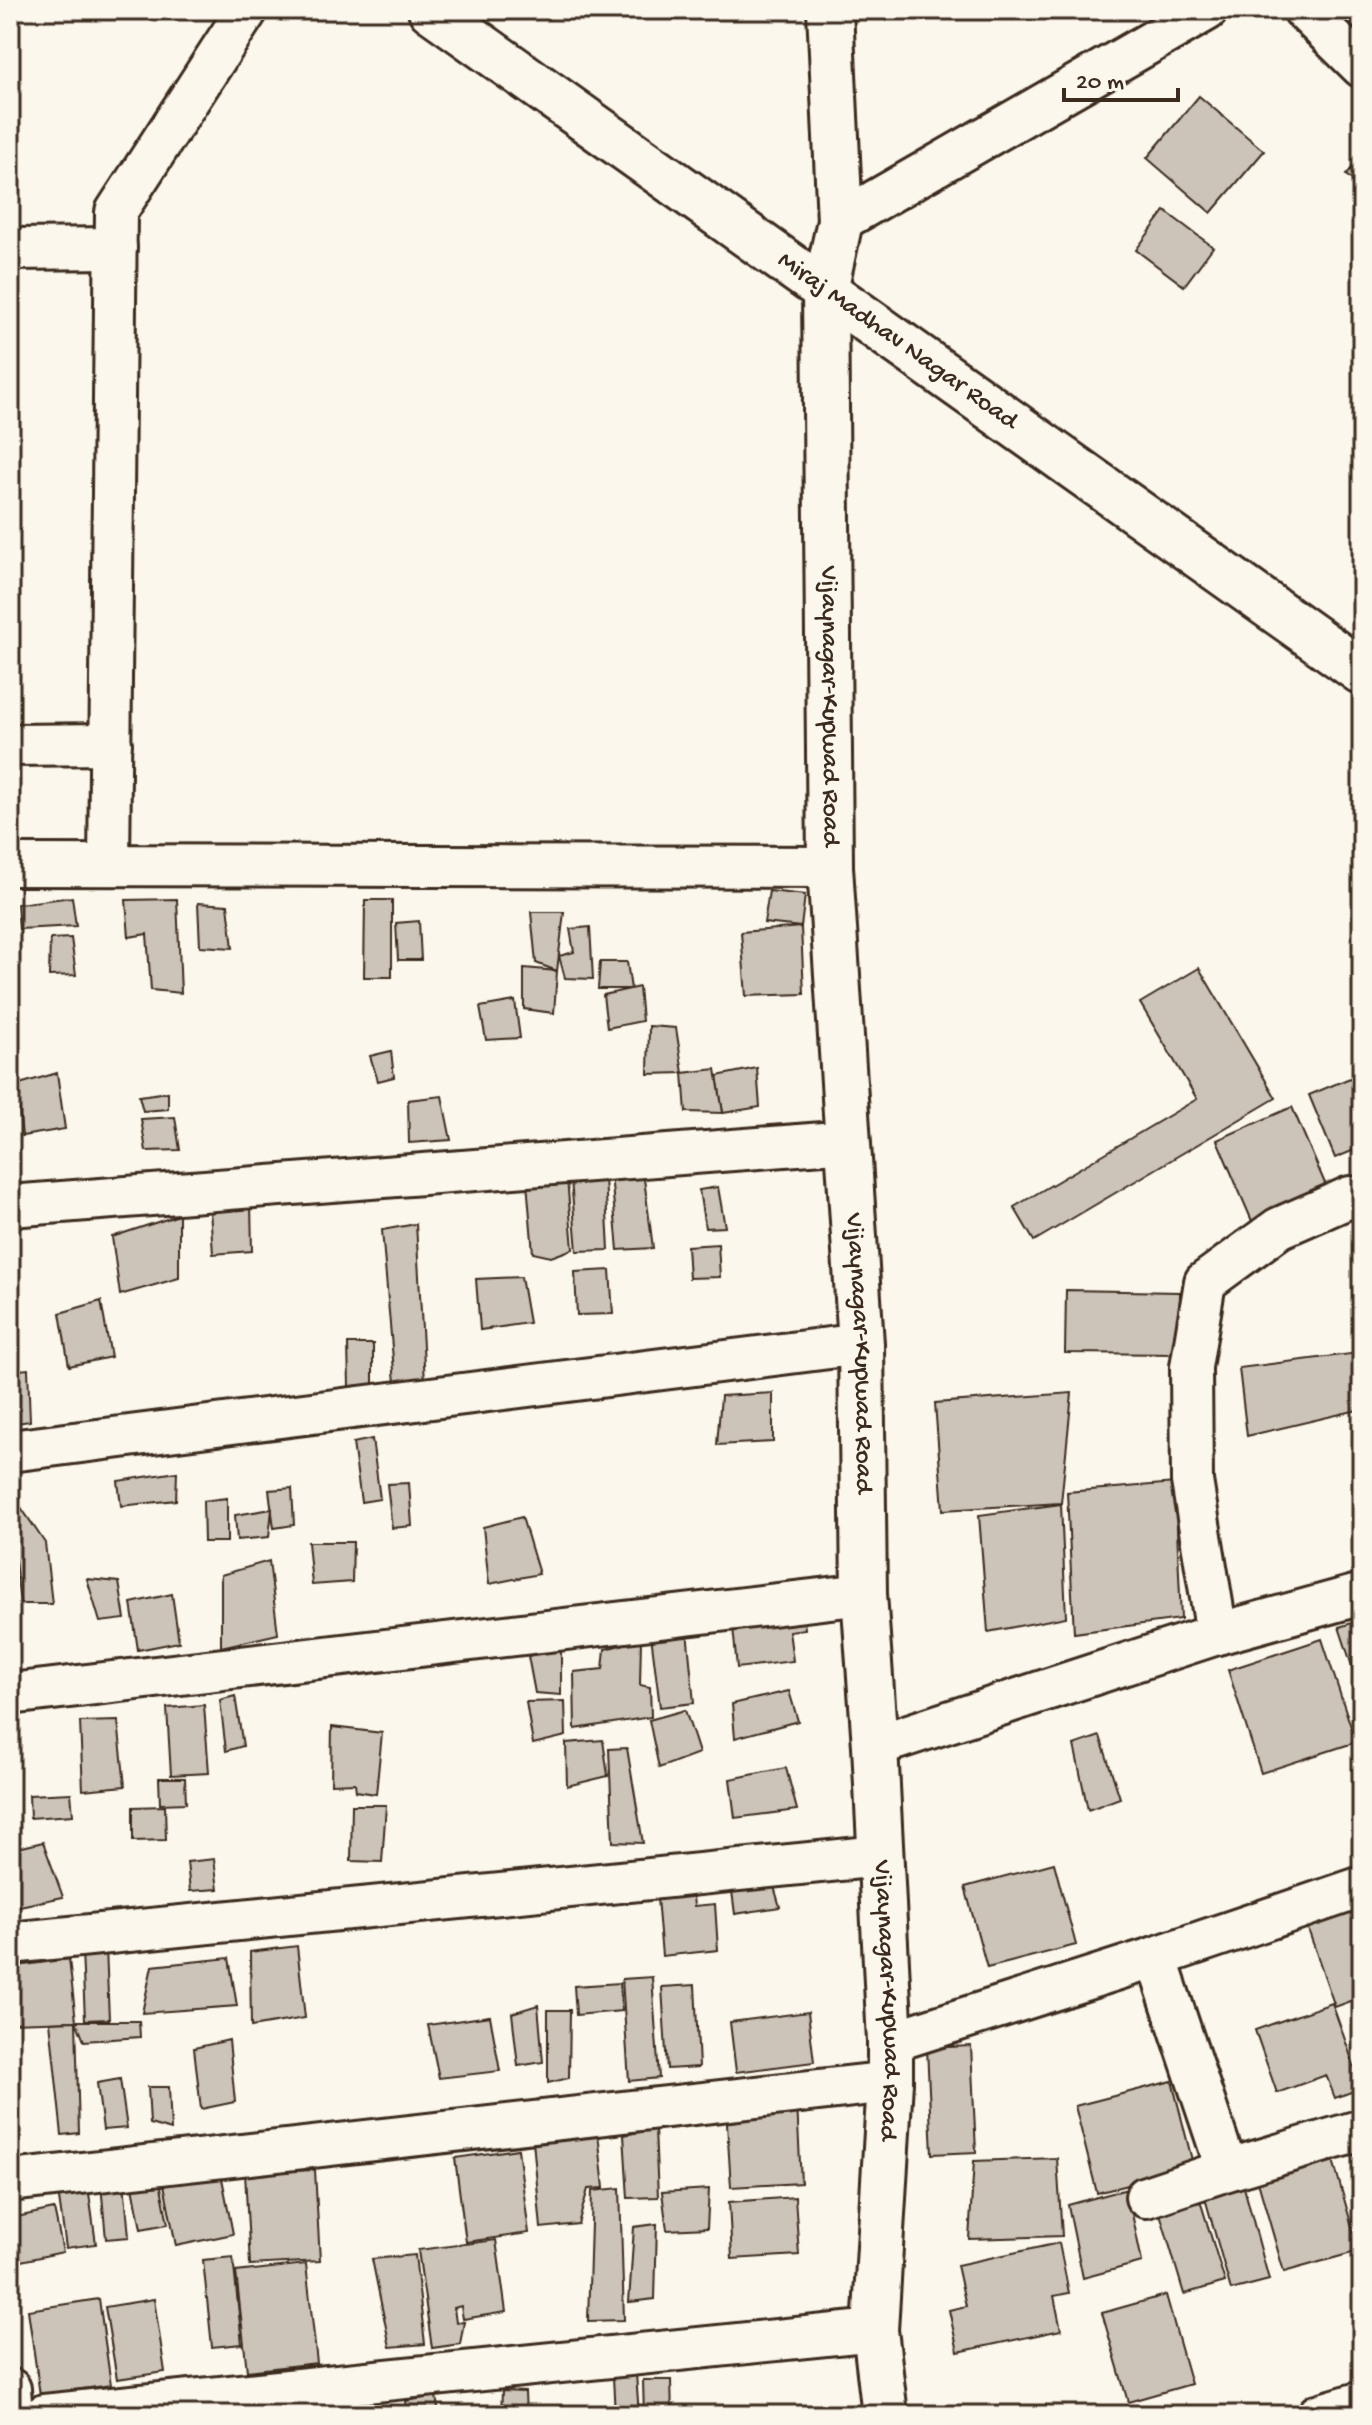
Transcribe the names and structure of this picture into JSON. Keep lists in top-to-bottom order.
{
  "streets": {
    "street": ["Miraj Madhav Nagar Road", "Vijaynagar-Kupwad Road"]
  },
  "crossings": [
    ["Miraj Madhav Nagar Road", "Vijaynagar-Kupwad Road"]
  ],
  "scale_bar": "20 m"
}
